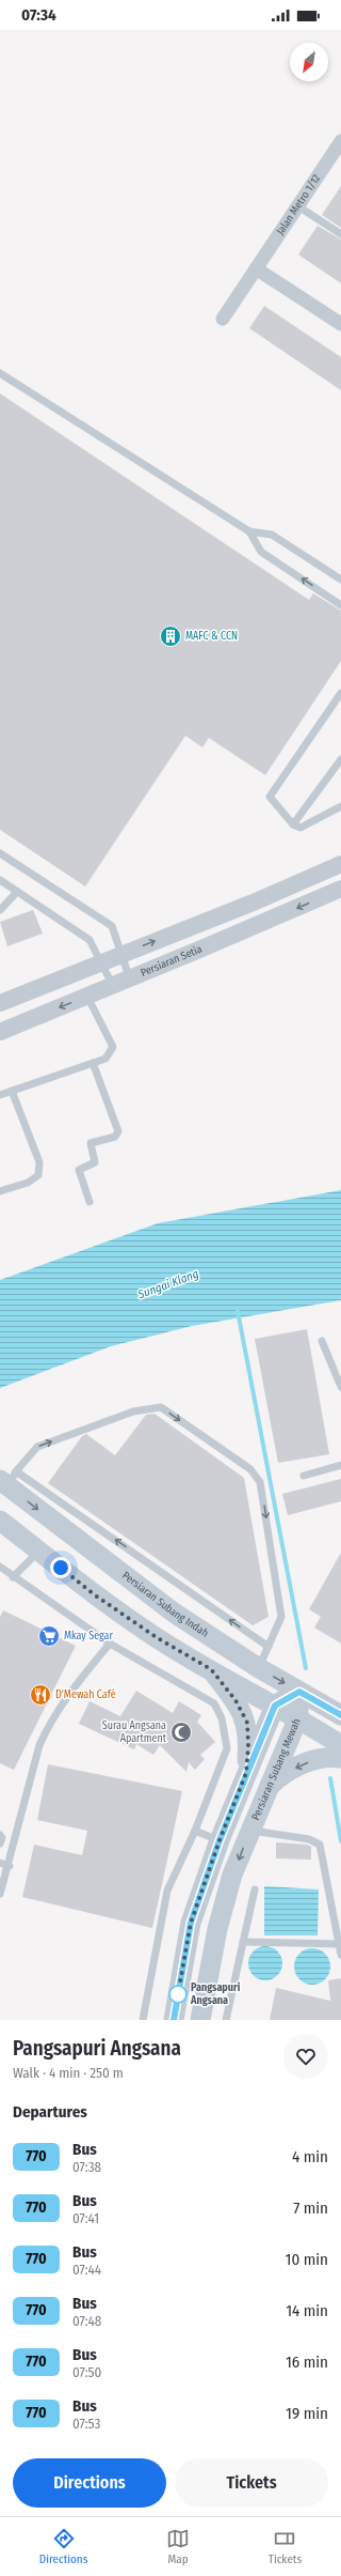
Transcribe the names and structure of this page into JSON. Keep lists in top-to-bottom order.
{
  "streets": {
    "main road": ["Persiaran Subang Indah", "Persiaran Subang Mewah"],
    "street": ["Jalan Metro 1/12", "Persiaran Setia"]
  },
  "crossings": [
    ["Persiaran Subang Indah", "Persiaran Subang Mewah"]
  ],
  "water": ["Sungai Klang"],
  "places": {
    "building": ["MAFC & CCN"],
    "supermarket": ["Mkay Segar"],
    "restaurant": ["D'Mewah Café"],
    "mosque": ["Surau Angsana Apartment"],
    "other": ["Pangsapuri Angsana"]
  },
  "lines": ["bus line 770"],
  "north": "bottom left",
  "page": {
    "status": "07:34",
    "heading": [
      ["Pangsapuri Angsana", "Walk · 4 min · 250 m"],
      "Departures"
    ],
    "list": [
      {
        "mark": "770",
        "name": "Bus",
        "note": "07:38",
        "value": "4 min"
      },
      {
        "mark": "770",
        "name": "Bus",
        "note": "07:41",
        "value": "7 min"
      },
      {
        "mark": "770",
        "name": "Bus",
        "note": "07:44",
        "value": "10 min"
      },
      {
        "mark": "770",
        "name": "Bus",
        "note": "07:48",
        "value": "14 min"
      },
      {
        "mark": "770",
        "name": "Bus",
        "note": "07:50",
        "value": "16 min"
      },
      {
        "mark": "770",
        "name": "Bus",
        "note": "07:53",
        "value": "19 min"
      }
    ],
    "buttons": ["Directions", "Tickets"],
    "tabs": ["Directions", "Map", "Tickets"]
  }
}
